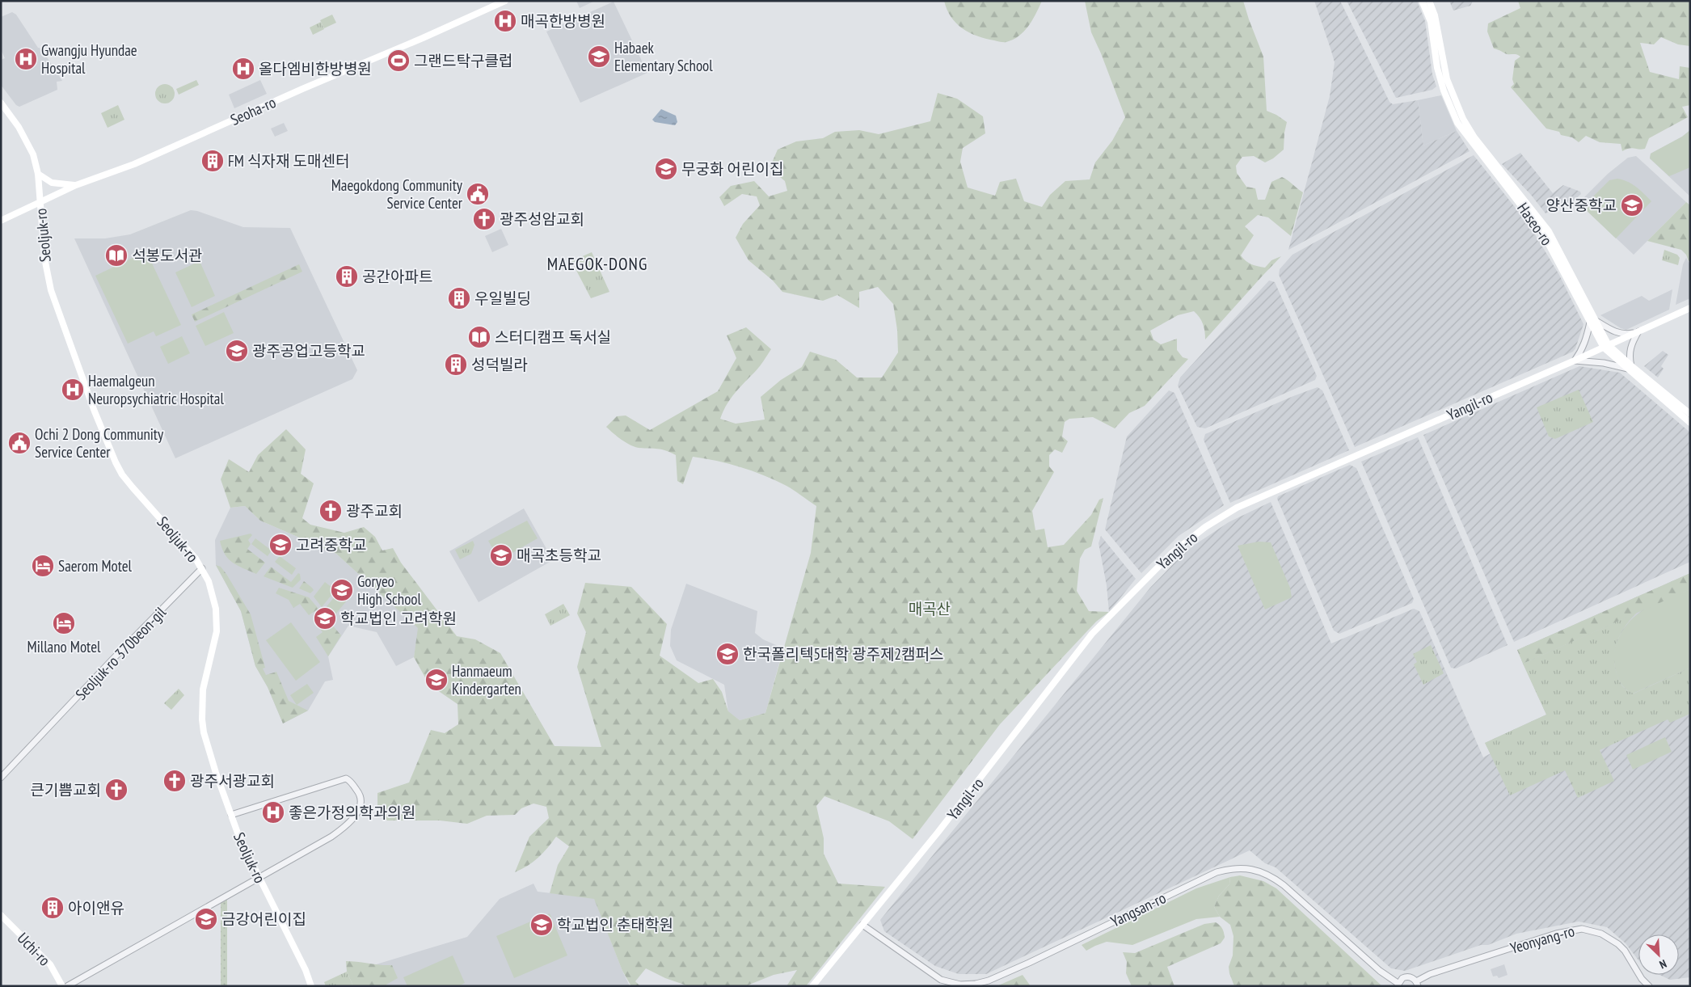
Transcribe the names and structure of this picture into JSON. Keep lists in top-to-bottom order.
{
  "streets": {
    "main road": [
      "Seoha-ro",
      "Haseo-ro",
      "Seoljuk-ro",
      "Yangil-ro",
      "Uchi-ro"
    ],
    "street": ["Seoljuk-ro 370beon-gil", "Yangsan-ro", "Yeonyang-ro"]
  },
  "crossings": [
    ["Seoha-ro", "Seoljuk-ro"],
    ["Haseo-ro", "Yangil-ro"],
    ["Seoljuk-ro", "Seoljuk-ro 370beon-gil"],
    ["Yangil-ro", "Yangsan-ro"]
  ],
  "districts": ["MAEGOK-DONG"],
  "parks": ["매곡산"],
  "places": {
    "hospital": [
      "매곡한방병원",
      "Gwangju Hyundae Hospital",
      "올다엠비한방병원",
      "Haemalgeun Neuropsychiatric Hospital",
      "좋은가정의학과의원"
    ],
    "school or university": [
      "Habaek Elementary School",
      "무궁화 어린이집",
      "양산중학교",
      "광주공업고등학교",
      "고려중학교",
      "매곡초등학교",
      "Goryeo High School",
      "학교법인 고려학원",
      "한국폴리텍5대학 광주제2캠퍼스",
      "Hanmaeum Kindergarten",
      "금강어린이집",
      "학교법인 춘태학원"
    ],
    "sports": ["그랜드탁구클럽"],
    "building": [
      "FM 식자재 도매센터",
      "공간아파트",
      "우일빌딩",
      "성덕빌라",
      "아이앤유"
    ],
    "public building": ["Maegokdong Community Service Center", "Ochi 2 Dong Community Service Center"],
    "church": [
      "광주성암교회",
      "광주교회",
      "광주서광교회",
      "큰기쁨교회"
    ],
    "library": ["석봉도서관", "스터디캠프 독서실"],
    "hotel": ["Saerom Motel", "Millano Motel"]
  },
  "north": "bottom right"
}
